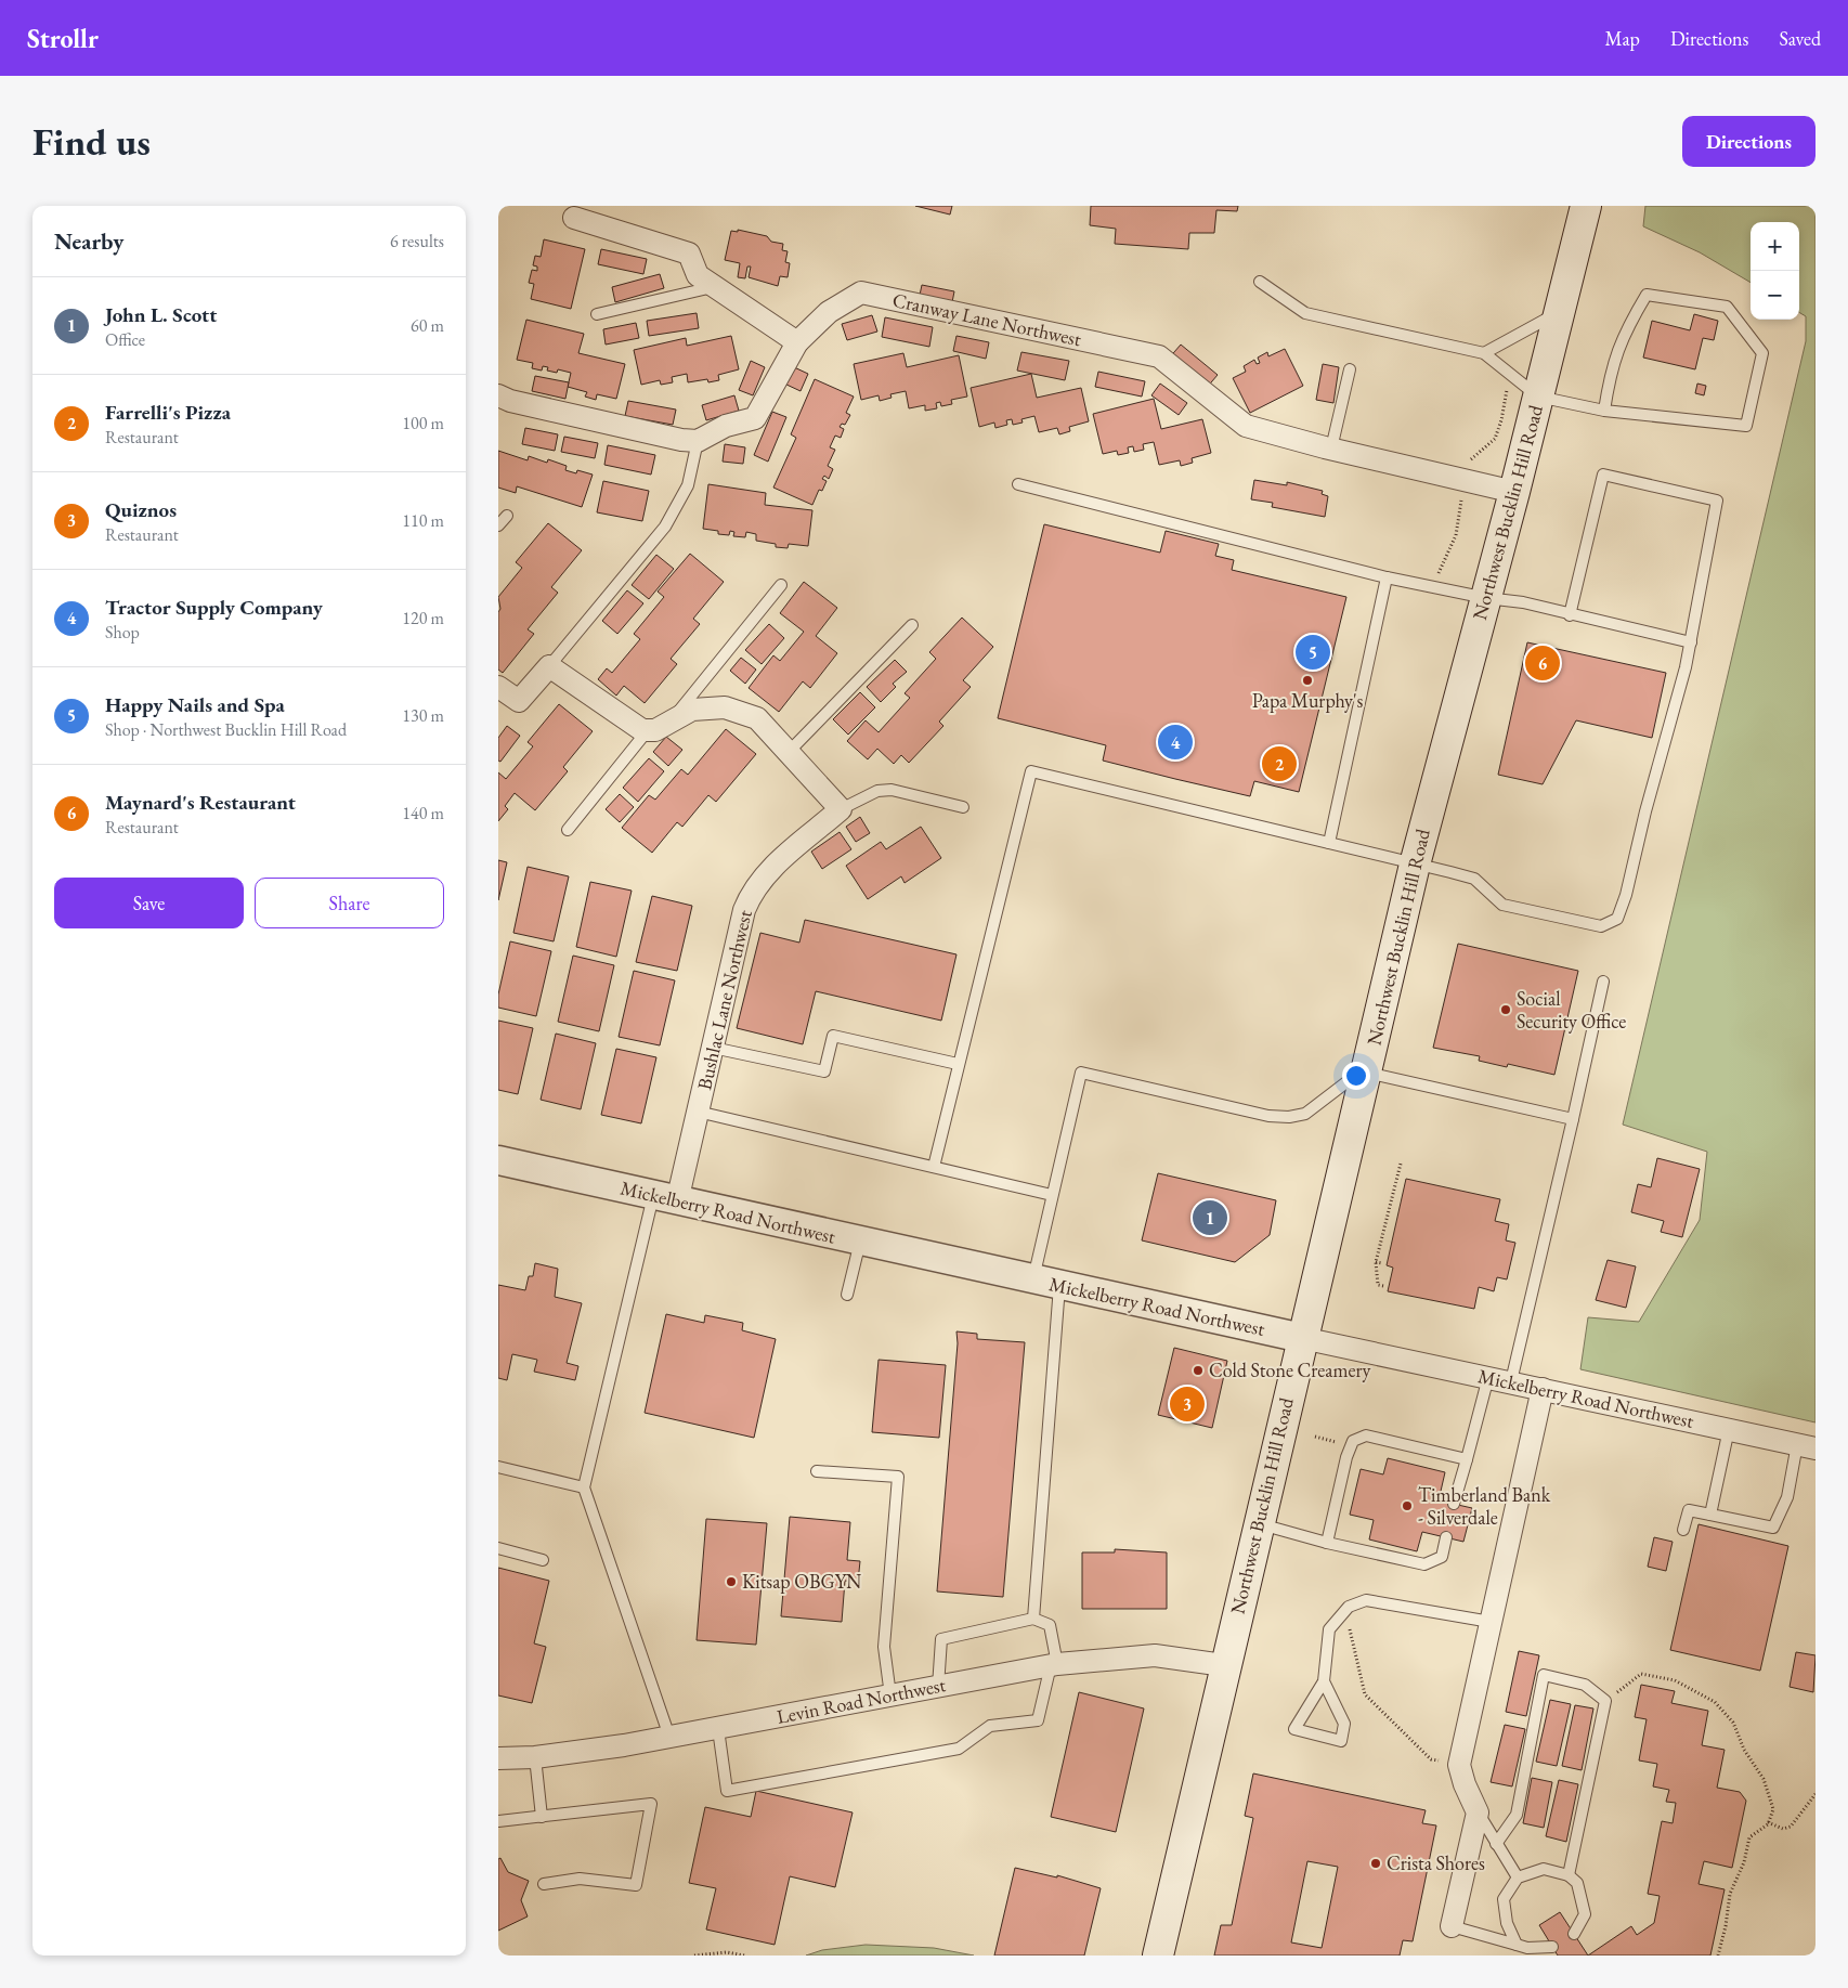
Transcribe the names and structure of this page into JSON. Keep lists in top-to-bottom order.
{
  "streets": {
    "main road": ["Northwest Bucklin Hill Road"],
    "street": [
      "Cranway Lane Northwest",
      "Bushlac Lane Northwest",
      "Mickelberry Road Northwest",
      "Levin Road Northwest"
    ]
  },
  "crossings": [
    ["Cranway Lane Northwest", "Northwest Bucklin Hill Road"],
    ["Northwest Bucklin Hill Road", "Mickelberry Road Northwest"],
    ["Northwest Bucklin Hill Road", "Levin Road Northwest"],
    ["Bushlac Lane Northwest", "Mickelberry Road Northwest"]
  ],
  "places": [
    "Papa Murphy's",
    "Social Security Office",
    "Cold Stone Creamery",
    "Timberland Bank - Silverdale",
    "Kitsap OBGYN",
    "Crista Shores"
  ],
  "page": {
    "header": "Strollr",
    "nav": ["Map", "Directions", "Saved"],
    "buttons": [
      "Directions",
      ["Save", "Share"]
    ],
    "title": "Find us",
    "heading": ["Nearby", "6 results"],
    "map_buttons": ["+", "−"],
    "list": [
      {
        "mark": "1",
        "name": "John L. Scott",
        "note": "Office",
        "value": "60 m"
      },
      {
        "mark": "2",
        "name": "Farrelli's Pizza",
        "note": "Restaurant",
        "value": "100 m"
      },
      {
        "mark": "3",
        "name": "Quiznos",
        "note": "Restaurant",
        "value": "110 m"
      },
      {
        "mark": "4",
        "name": "Tractor Supply Company",
        "note": "Shop",
        "value": "120 m"
      },
      {
        "mark": "5",
        "name": "Happy Nails and Spa",
        "note": "Shop · Northwest Bucklin Hill Road",
        "value": "130 m"
      },
      {
        "mark": "6",
        "name": "Maynard's Restaurant",
        "note": "Restaurant",
        "value": "140 m"
      }
    ],
    "pins": [
      "5",
      "6",
      "4",
      "2",
      "1",
      "3"
    ]
  }
}
